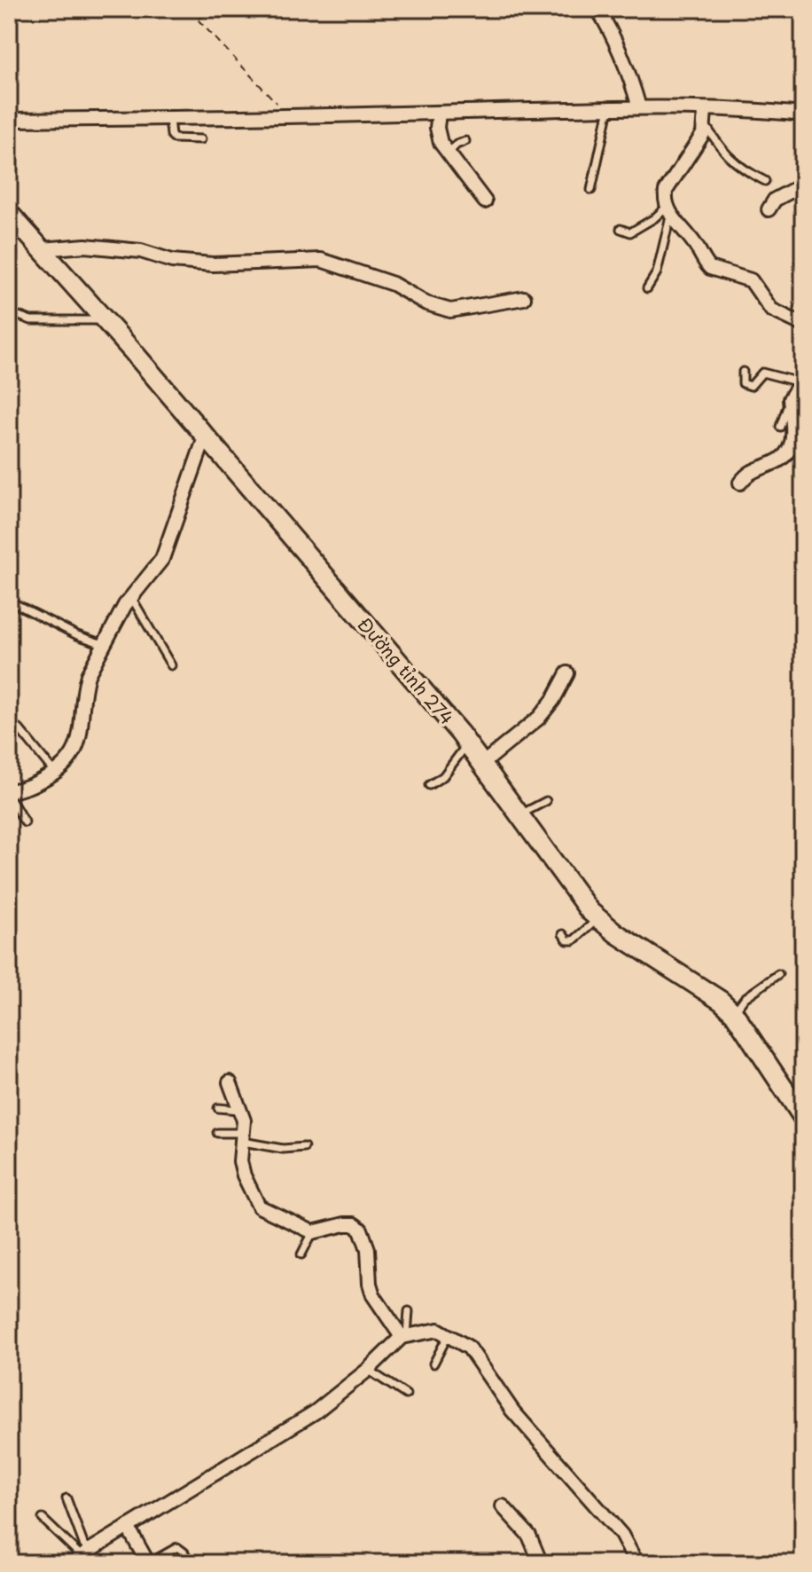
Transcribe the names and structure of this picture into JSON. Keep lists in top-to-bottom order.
{
  "streets": {
    "main road": ["Đường tỉnh 274"]
  }
}
